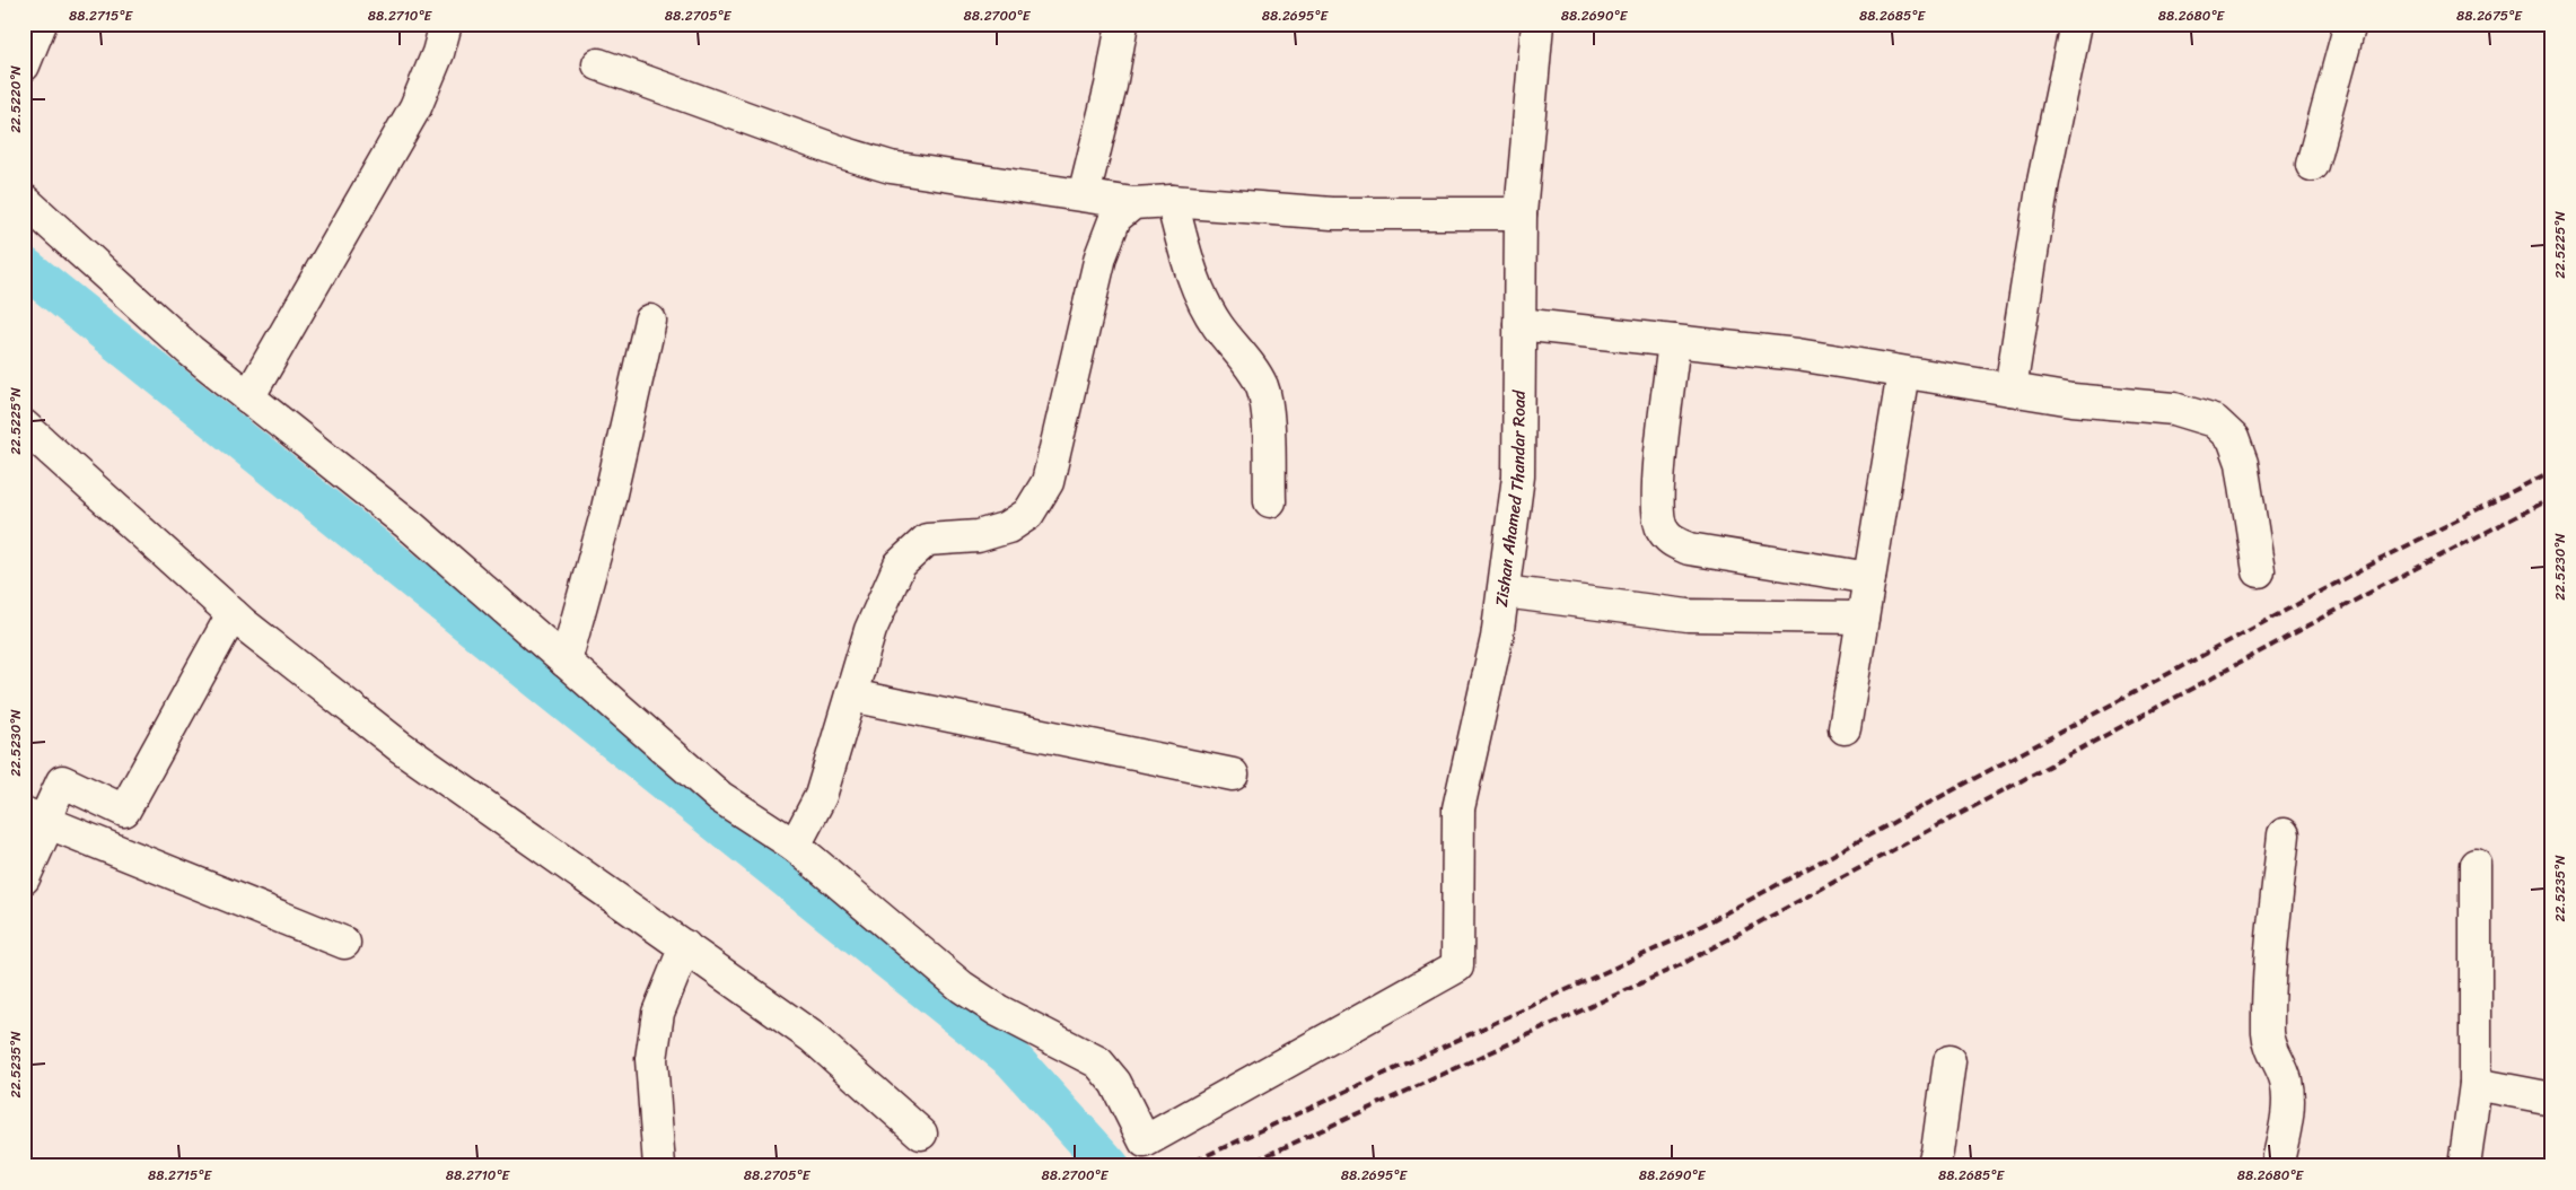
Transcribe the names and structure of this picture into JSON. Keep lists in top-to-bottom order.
{
  "streets": {
    "street": ["Zishan Ahamed Thandar Road"]
  },
  "coordinates": [
    "88.2715°E",
    "88.2710°E",
    "88.2705°E",
    "88.2700°E",
    "88.2695°E",
    "88.2690°E",
    "88.2685°E",
    "88.2680°E",
    "88.2675°E",
    "22.5220°N",
    "22.5225°N",
    "22.5230°N",
    "22.5235°N"
  ]
}
